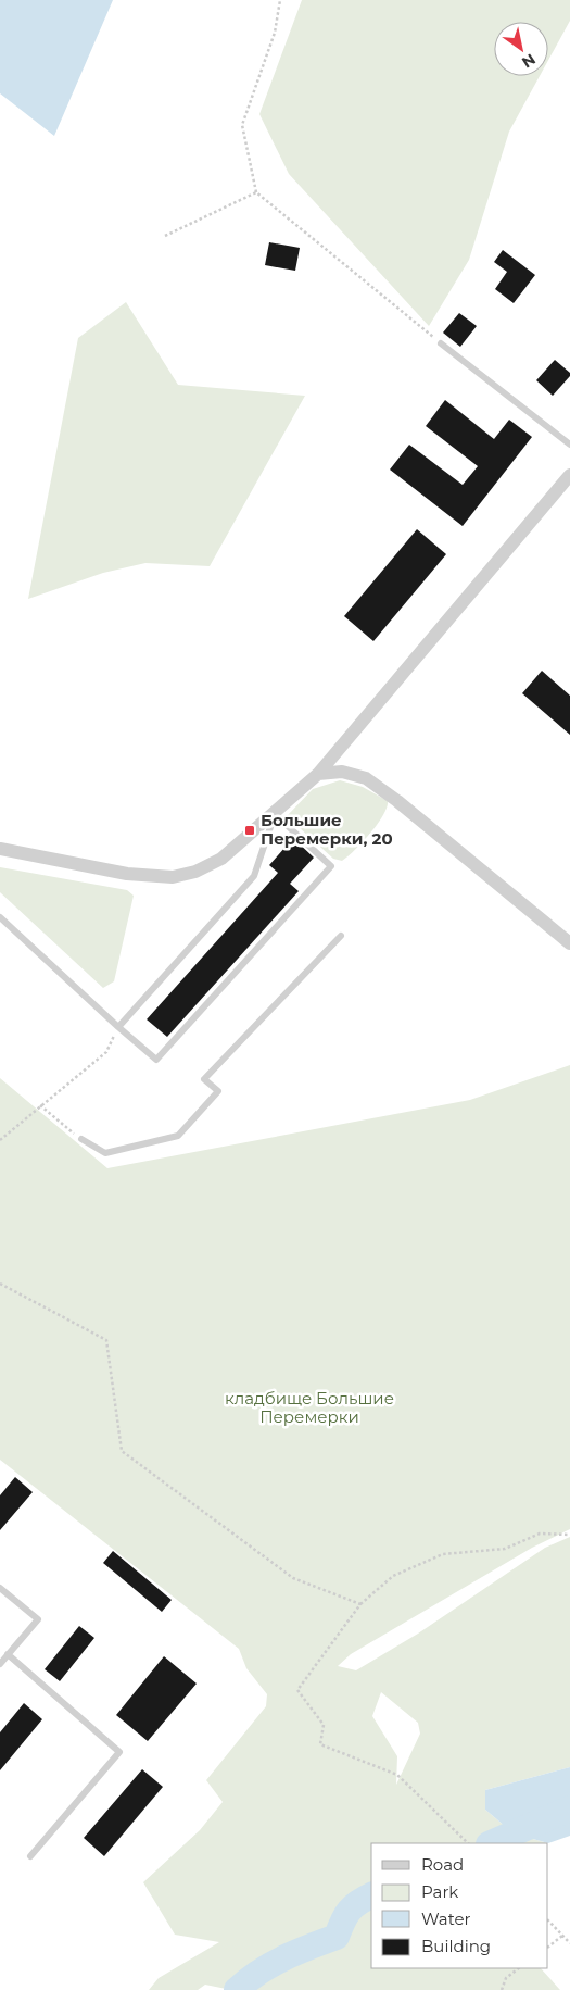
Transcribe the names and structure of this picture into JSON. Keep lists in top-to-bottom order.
{
  "parks": ["кладбище Большие Перемерки"],
  "places": {
    "transit": ["Большие Перемерки, 20"]
  },
  "legend": [
    "Road",
    "Park",
    "Water",
    "Building"
  ],
  "north": "bottom right"
}
